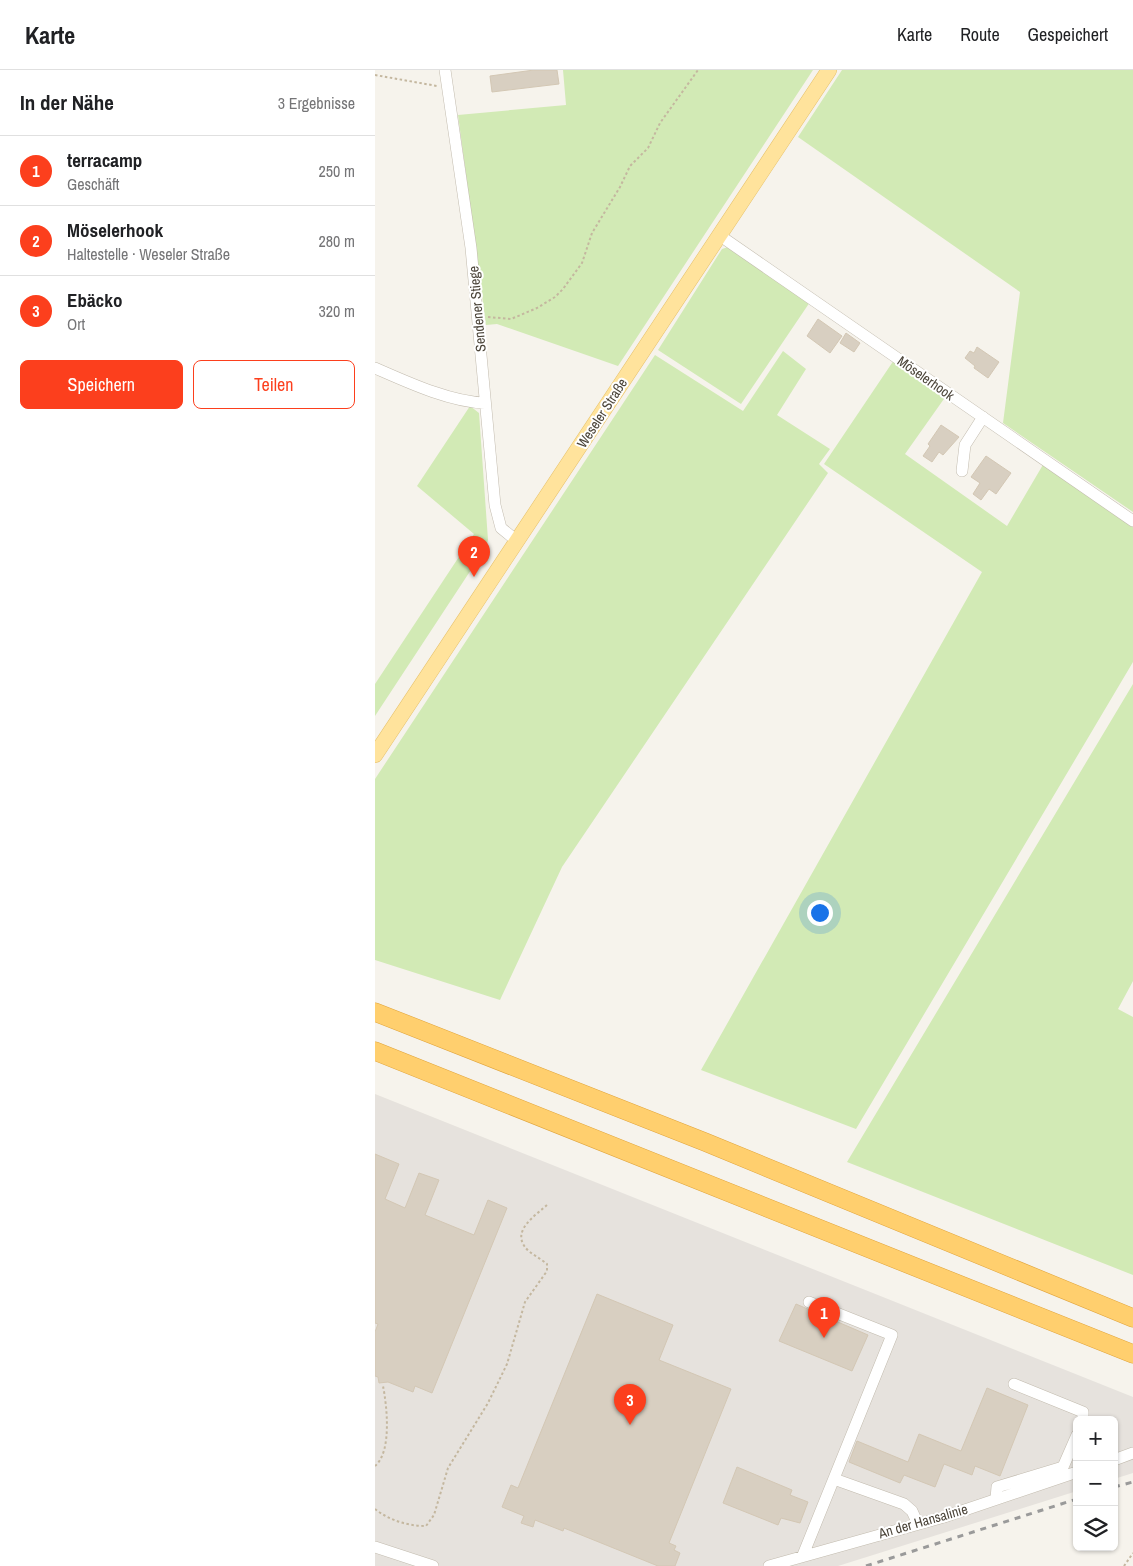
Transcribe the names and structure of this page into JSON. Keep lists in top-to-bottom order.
{
  "streets": {
    "main road": ["Weseler Straße"],
    "street": ["Sendener Stiege", "Möselerhook", "An der Hansalinie"]
  },
  "crossings": [
    ["Sendener Stiege", "Weseler Straße"],
    ["Möselerhook", "Weseler Straße"]
  ],
  "page": {
    "header": "Karte",
    "nav": ["Karte", "Route", "Gespeichert"],
    "heading": ["In der Nähe", "3 Ergebnisse"],
    "list": [
      {
        "mark": "1",
        "name": "terracamp",
        "note": "Geschäft",
        "value": "250 m"
      },
      {
        "mark": "2",
        "name": "Möselerhook",
        "note": "Haltestelle · Weseler Straße",
        "value": "280 m"
      },
      {
        "mark": "3",
        "name": "Ebäcko",
        "note": "Ort",
        "value": "320 m"
      }
    ],
    "buttons": ["Speichern", "Teilen"],
    "pins": ["2", "1", "3"],
    "map_buttons": ["+", "−"]
  }
}
